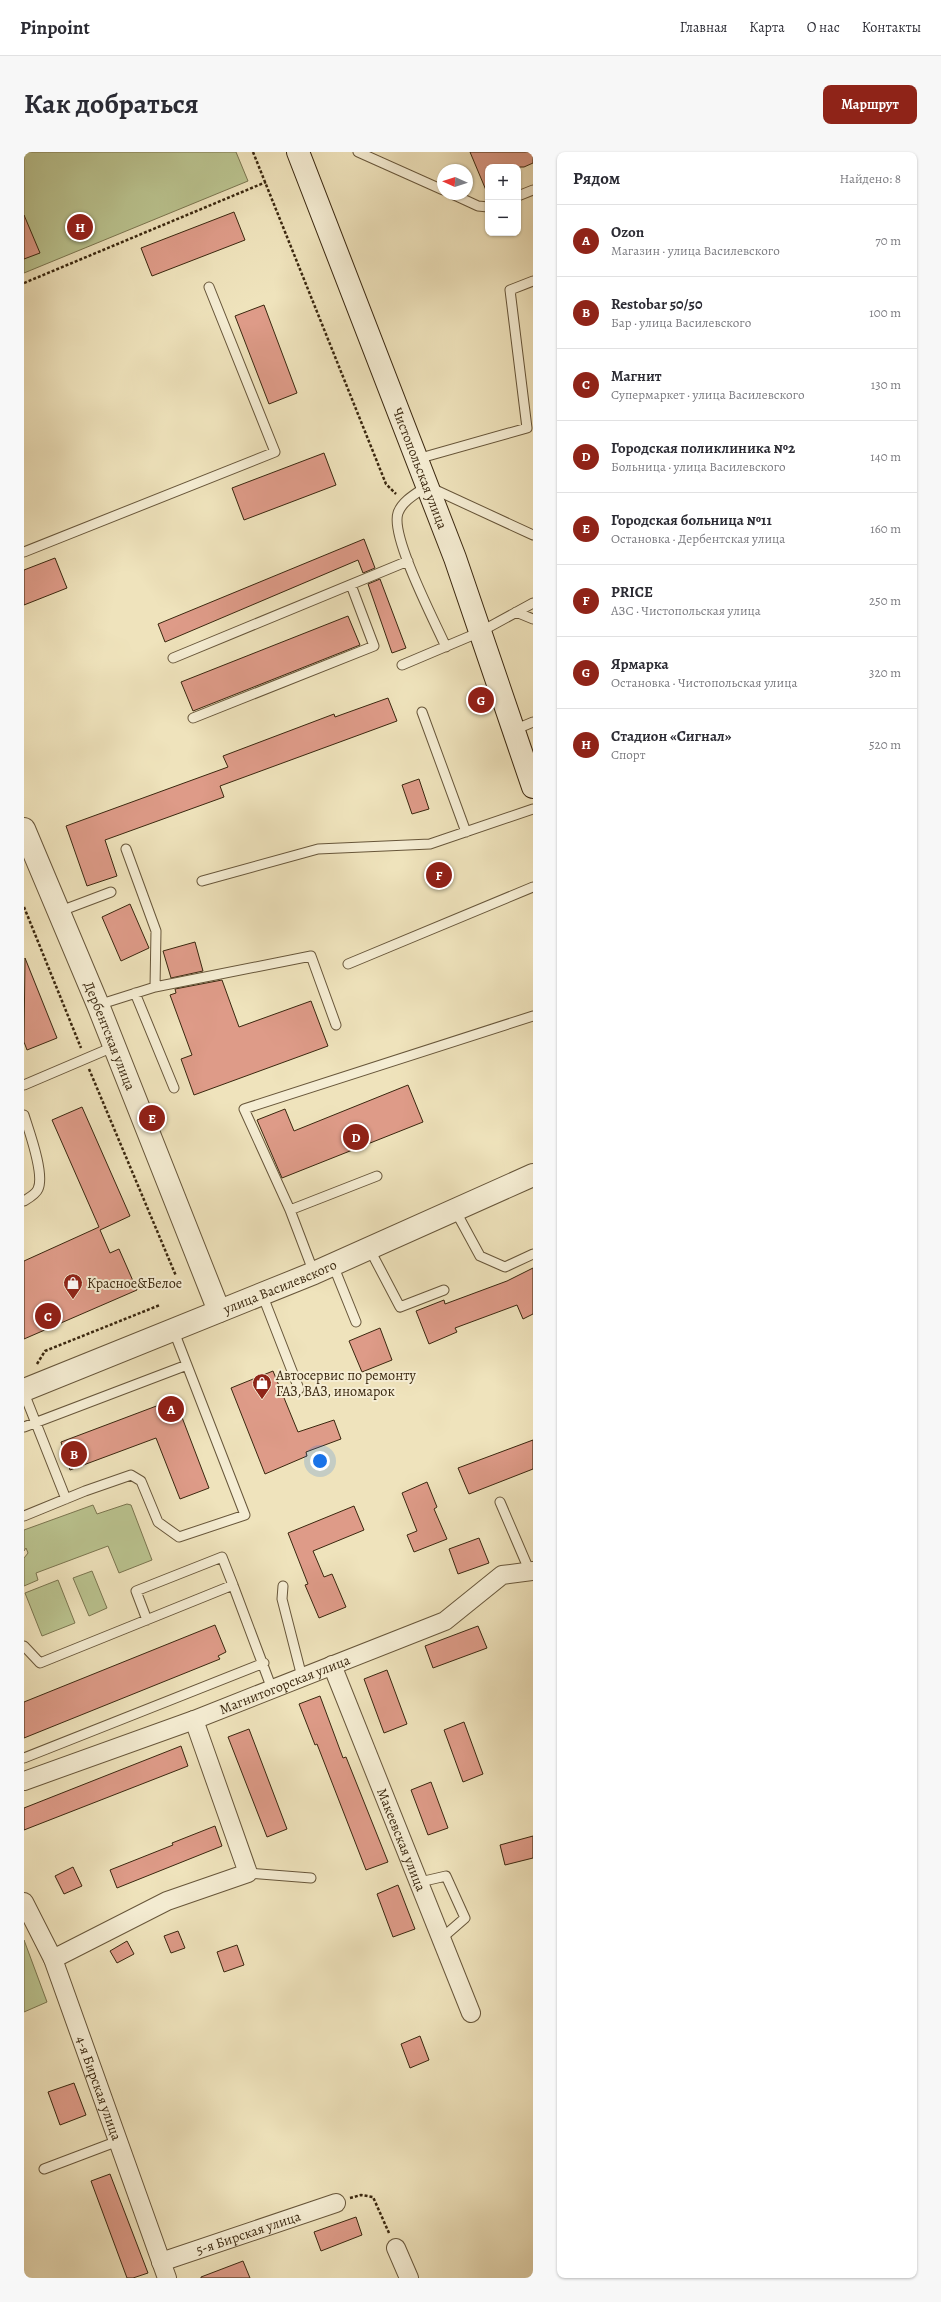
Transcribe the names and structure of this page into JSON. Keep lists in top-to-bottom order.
{
  "streets": {
    "street": [
      "Чистопольская улица",
      "Дербентская улица",
      "улица Василевского",
      "Магнитогорская улица",
      "Макеевская улица",
      "4-я Бирская улица",
      "5-я Бирская улица"
    ]
  },
  "crossings": [
    ["Дербентская улица", "улица Василевского"],
    ["Магнитогорская улица", "Макеевская улица"],
    ["4-я Бирская улица", "5-я Бирская улица"]
  ],
  "places": {
    "shop": ["Красное&Белое", "Автосервис по ремонту ГАЗ, ВАЗ, иномарок"]
  },
  "north": "left",
  "page": {
    "header": "Pinpoint",
    "nav": [
      "Главная",
      "Карта",
      "О нас",
      "Контакты"
    ],
    "title": "Как добраться",
    "buttons": "Маршрут",
    "heading": ["Рядом", "Найдено: 8"],
    "map_buttons": ["+", "−"],
    "list": [
      {
        "mark": "A",
        "name": "Ozon",
        "note": "Магазин · улица Василевского",
        "value": "70 m"
      },
      {
        "mark": "B",
        "name": "Restobar 50/50",
        "note": "Бар · улица Василевского",
        "value": "100 m"
      },
      {
        "mark": "C",
        "name": "Магнит",
        "note": "Супермаркет · улица Василевского",
        "value": "130 m"
      },
      {
        "mark": "D",
        "name": "Городская поликлиника №2",
        "note": "Больница · улица Василевского",
        "value": "140 m"
      },
      {
        "mark": "E",
        "name": "Городская больница №11",
        "note": "Остановка · Дербентская улица",
        "value": "160 m"
      },
      {
        "mark": "F",
        "name": "PRICE",
        "note": "АЗС · Чистопольская улица",
        "value": "250 m"
      },
      {
        "mark": "G",
        "name": "Ярмарка",
        "note": "Остановка · Чистопольская улица",
        "value": "320 m"
      },
      {
        "mark": "H",
        "name": "Стадион «Сигнал»",
        "note": "Спорт",
        "value": "520 m"
      }
    ],
    "pins": [
      "H",
      "G",
      "F",
      "E",
      "D",
      "C",
      "A",
      "B"
    ]
  }
}
